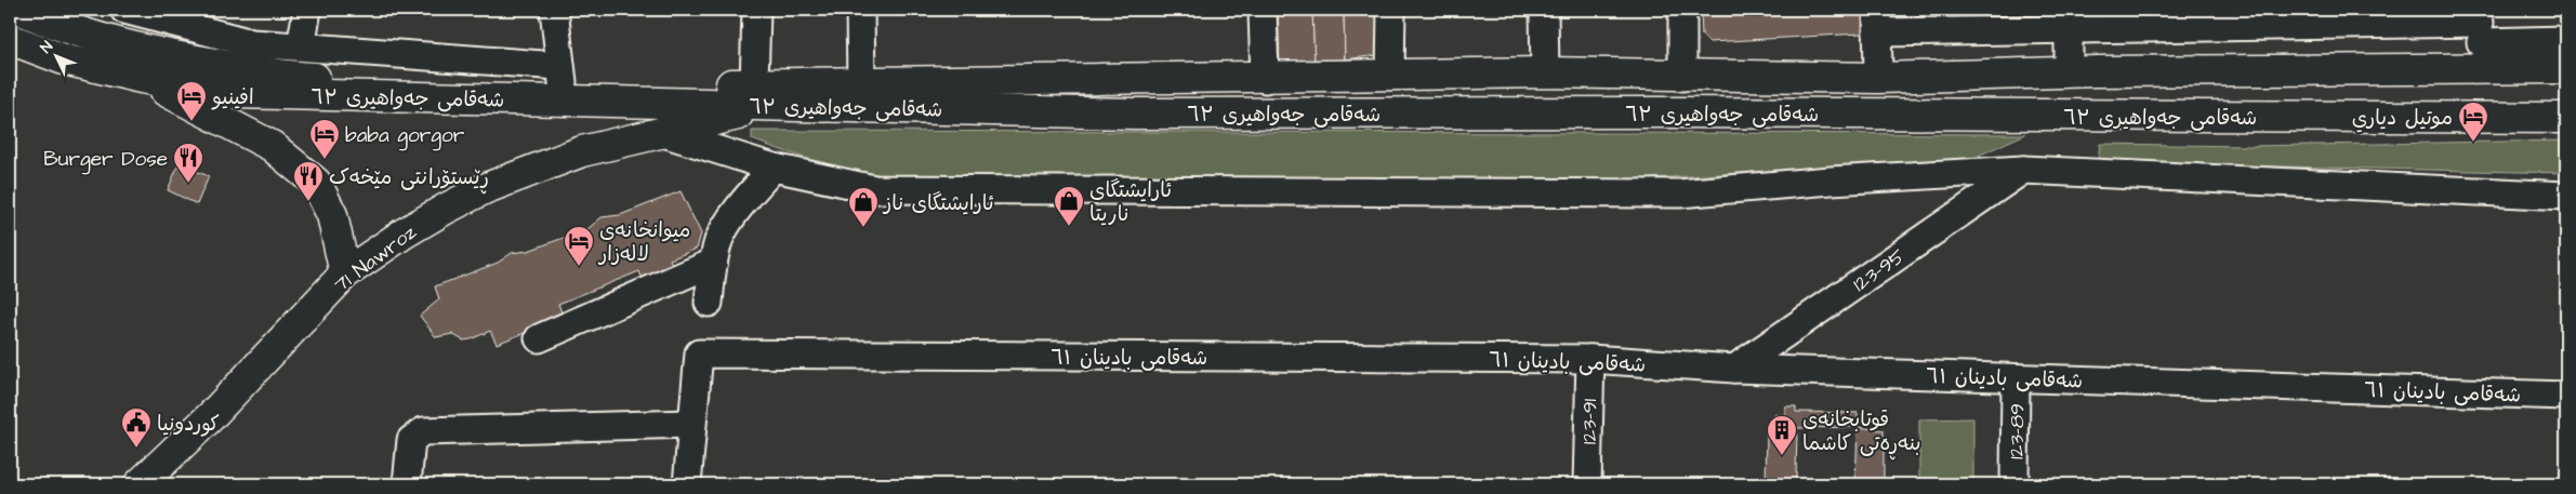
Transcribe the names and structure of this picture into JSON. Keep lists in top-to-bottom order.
{
  "streets": {
    "main road": ["شەقامی جەواهیری ٦٣", "71 Nawroz"],
    "street": [
      "123-95",
      "شەقامی بادینان ٦١",
      "123-91",
      "123-89"
    ]
  },
  "crossings": [
    ["شەقامی جەواهیری ٦٣", "71 Nawroz"],
    ["123-95", "شەقامی بادینان ٦١"],
    ["شەقامی بادینان ٦١", "123-91"],
    ["شەقامی بادینان ٦١", "123-89"]
  ],
  "places": {
    "hotel": [
      "افينيو",
      "موتيل دياري",
      "baba gorgor",
      "میوانخانەی لالەزار"
    ],
    "restaurant": ["Burger Dose", "ڕێستۆرانتی مێخەک"],
    "shop": ["ئارایشتگای ناریتا", "ئارایشتگای ناز"],
    "public building": ["كوردونيا"],
    "building": ["قوتابخانەی بنەڕەتی کاشما"]
  },
  "north": "top left"
}
